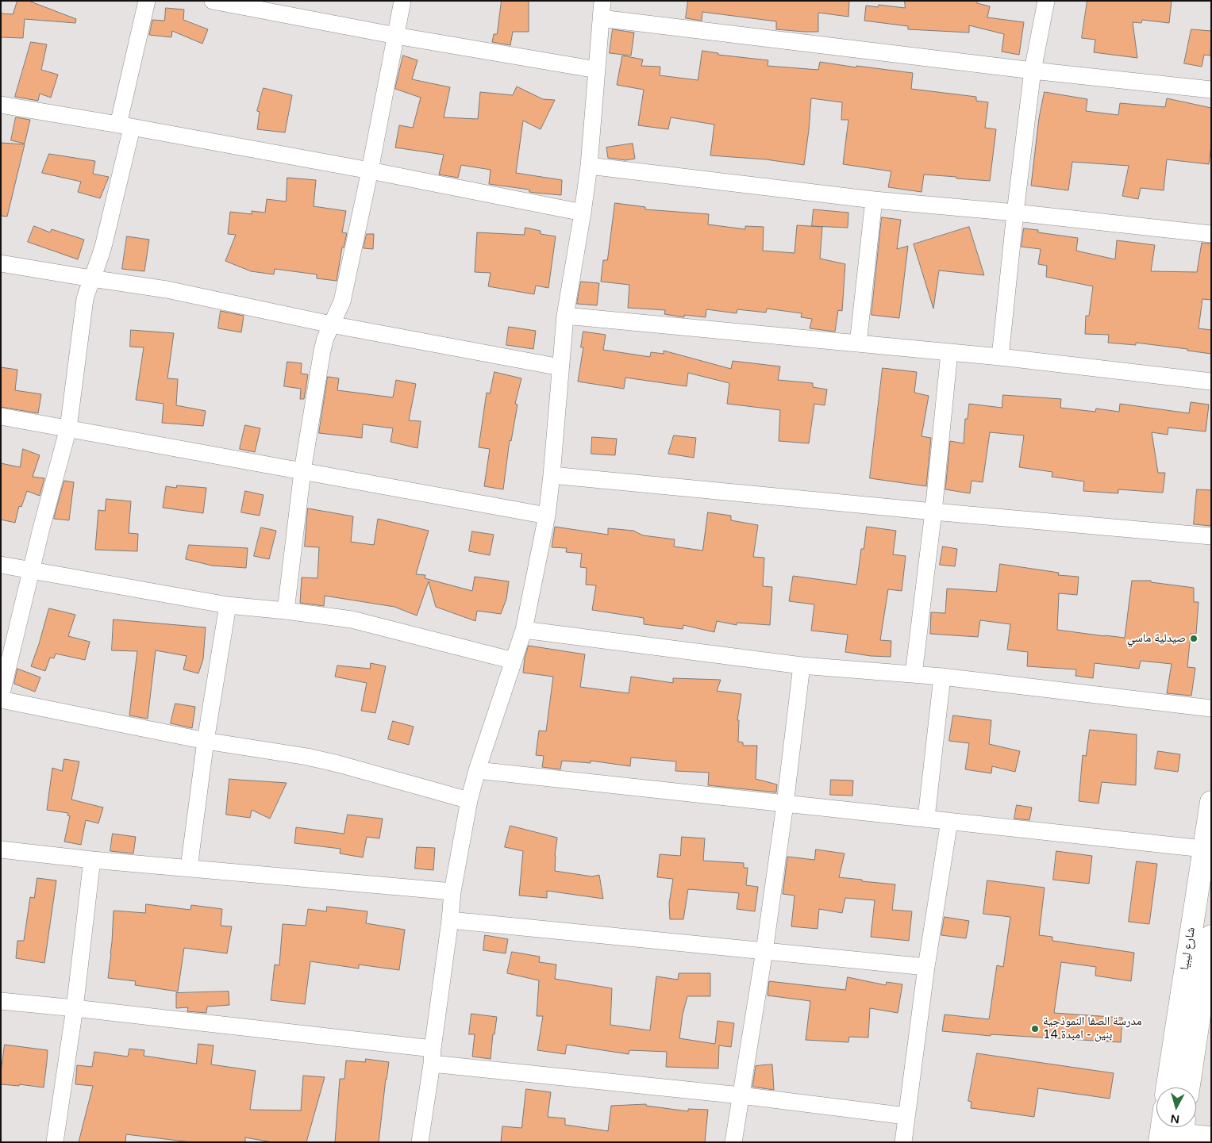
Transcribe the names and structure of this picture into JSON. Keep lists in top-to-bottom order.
{
  "streets": {
    "main road": ["شارع ليبيا"]
  },
  "places": ["صيدلية ماسي", "مدرسة الصفا النموذجية بنين - امبدة 14"],
  "north": "bottom"
}
